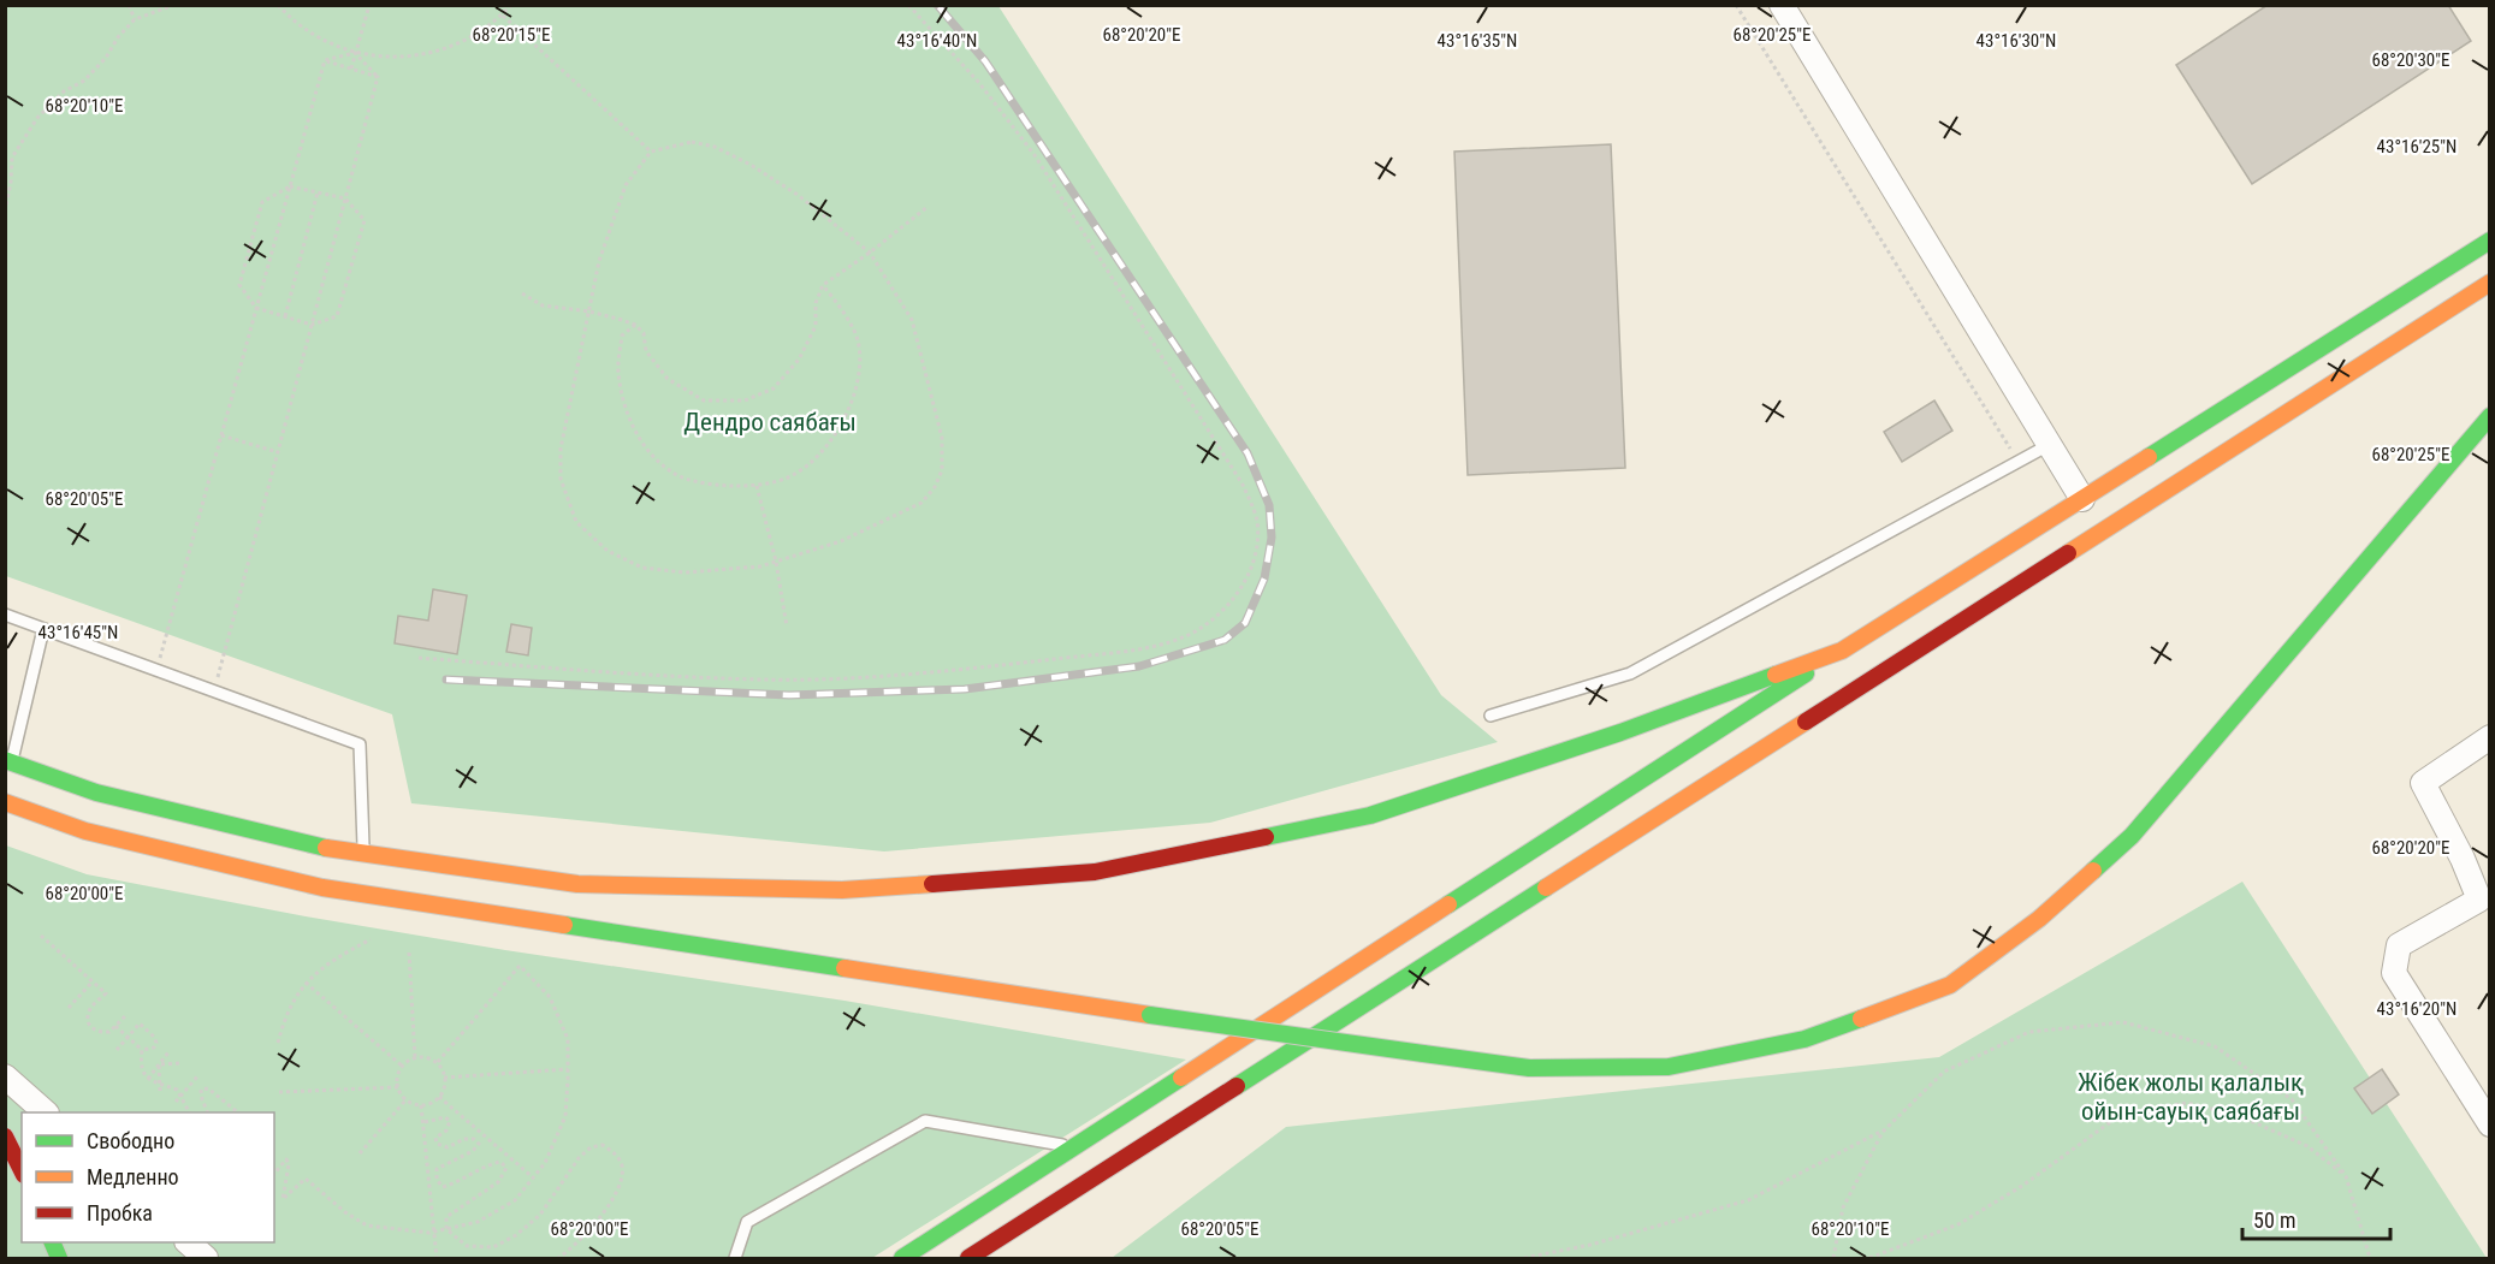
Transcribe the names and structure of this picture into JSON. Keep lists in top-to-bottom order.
{
  "parks": ["Дендро саябағы", "Жібек жолы қалалық ойын-сауық саябағы"],
  "legend": ["Свободно", "Медленно", "Пробка"],
  "scale_bar": "50 m",
  "coordinates": [
    "68°20'15\"E",
    "68°20'20\"E",
    "68°20'25\"E",
    "43°16'40\"N",
    "43°16'35\"N",
    "43°16'30\"N",
    "68°20'30\"E",
    "68°20'10\"E",
    "43°16'25\"N",
    "68°20'05\"E",
    "43°16'45\"N",
    "68°20'00\"E",
    "43°16'20\"N"
  ]
}
